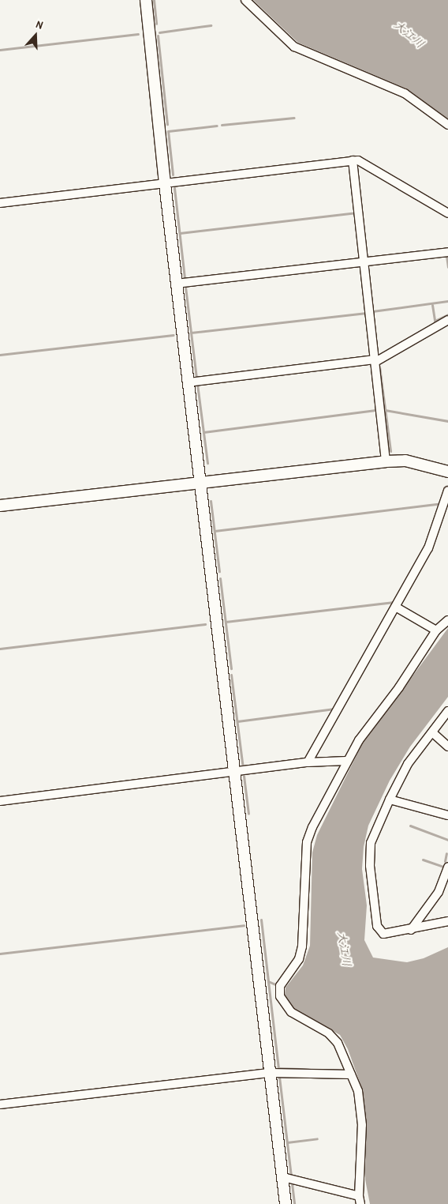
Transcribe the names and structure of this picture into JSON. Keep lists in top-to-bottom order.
{
  "water": ["大江川"],
  "north": "top"
}
